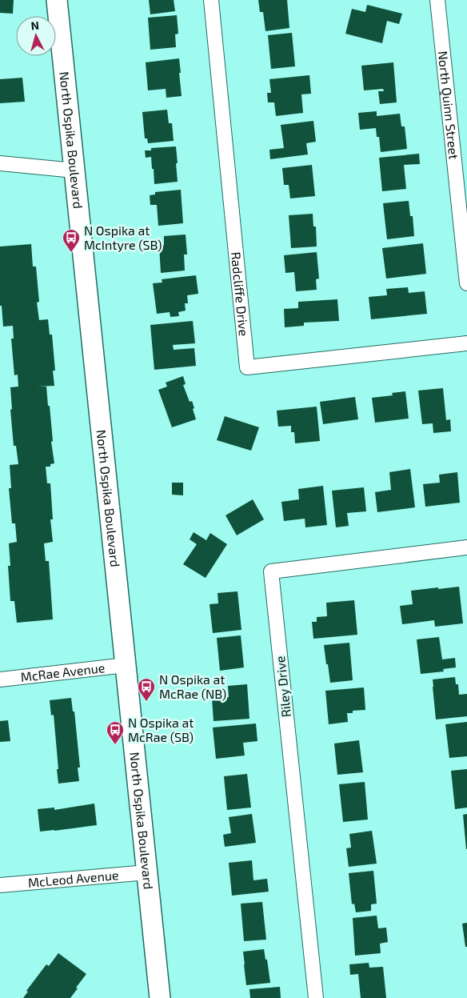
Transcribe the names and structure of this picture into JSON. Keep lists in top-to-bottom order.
{
  "streets": {
    "street": [
      "North Quinn Street",
      "North Ospika Boulevard",
      "Radcliffe Drive",
      "McRae Avenue",
      "Riley Drive",
      "McLeod Avenue"
    ]
  },
  "crossings": [
    ["North Ospika Boulevard", "McRae Avenue"],
    ["North Ospika Boulevard", "McLeod Avenue"]
  ],
  "places": {
    "bus stop": ["N Ospika at McIntyre (SB)", "N Ospika at McRae (NB)", "N Ospika at McRae (SB)"]
  },
  "north": "top"
}
